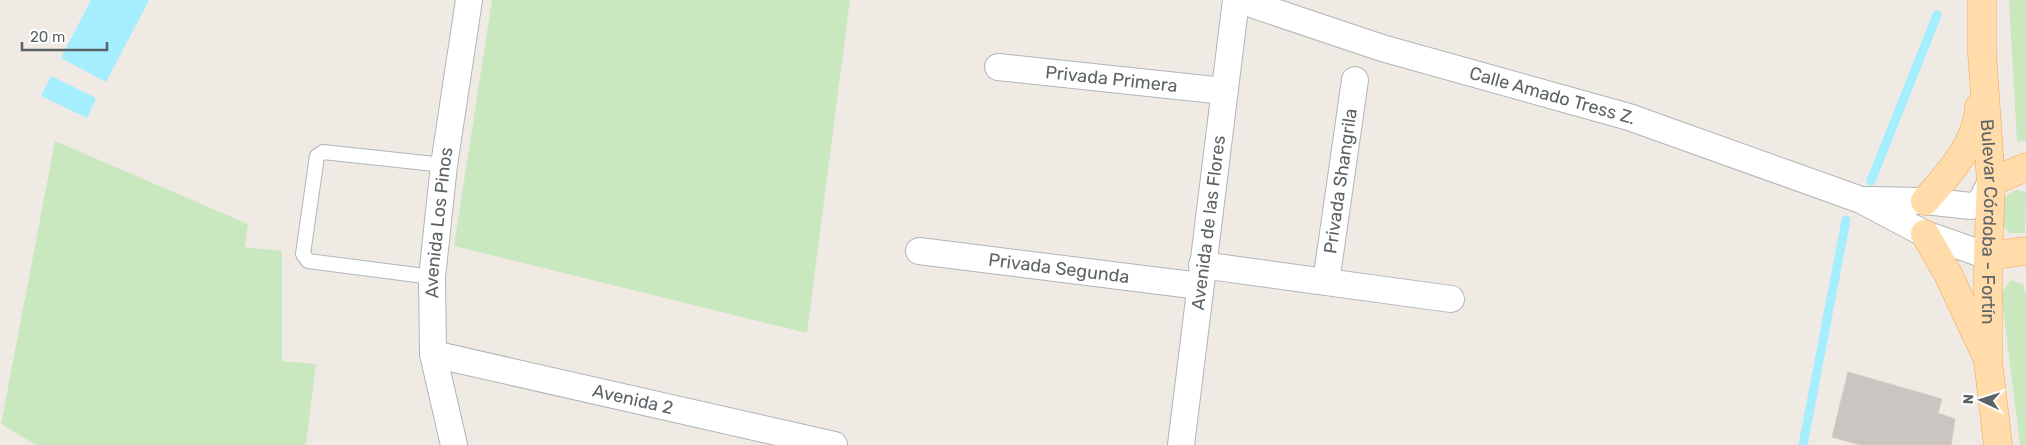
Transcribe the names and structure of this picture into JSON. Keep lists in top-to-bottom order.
{
  "streets": {
    "main road": ["Bulevar Córdoba - Fortín"],
    "street": [
      "Privada Primera",
      "Calle Amado Tress Z.",
      "Privada Shangrila",
      "Avenida de las Flores",
      "Avenida Los Pinos",
      "Privada Segunda",
      "Avenida 2"
    ]
  },
  "crossings": [
    ["Privada Primera", "Avenida de las Flores"],
    ["Calle Amado Tress Z.", "Avenida de las Flores"],
    ["Calle Amado Tress Z.", "Bulevar Córdoba - Fortín"],
    ["Avenida de las Flores", "Privada Segunda"],
    ["Avenida Los Pinos", "Avenida 2"]
  ],
  "scale_bar": "20 m",
  "north": "left"
}
